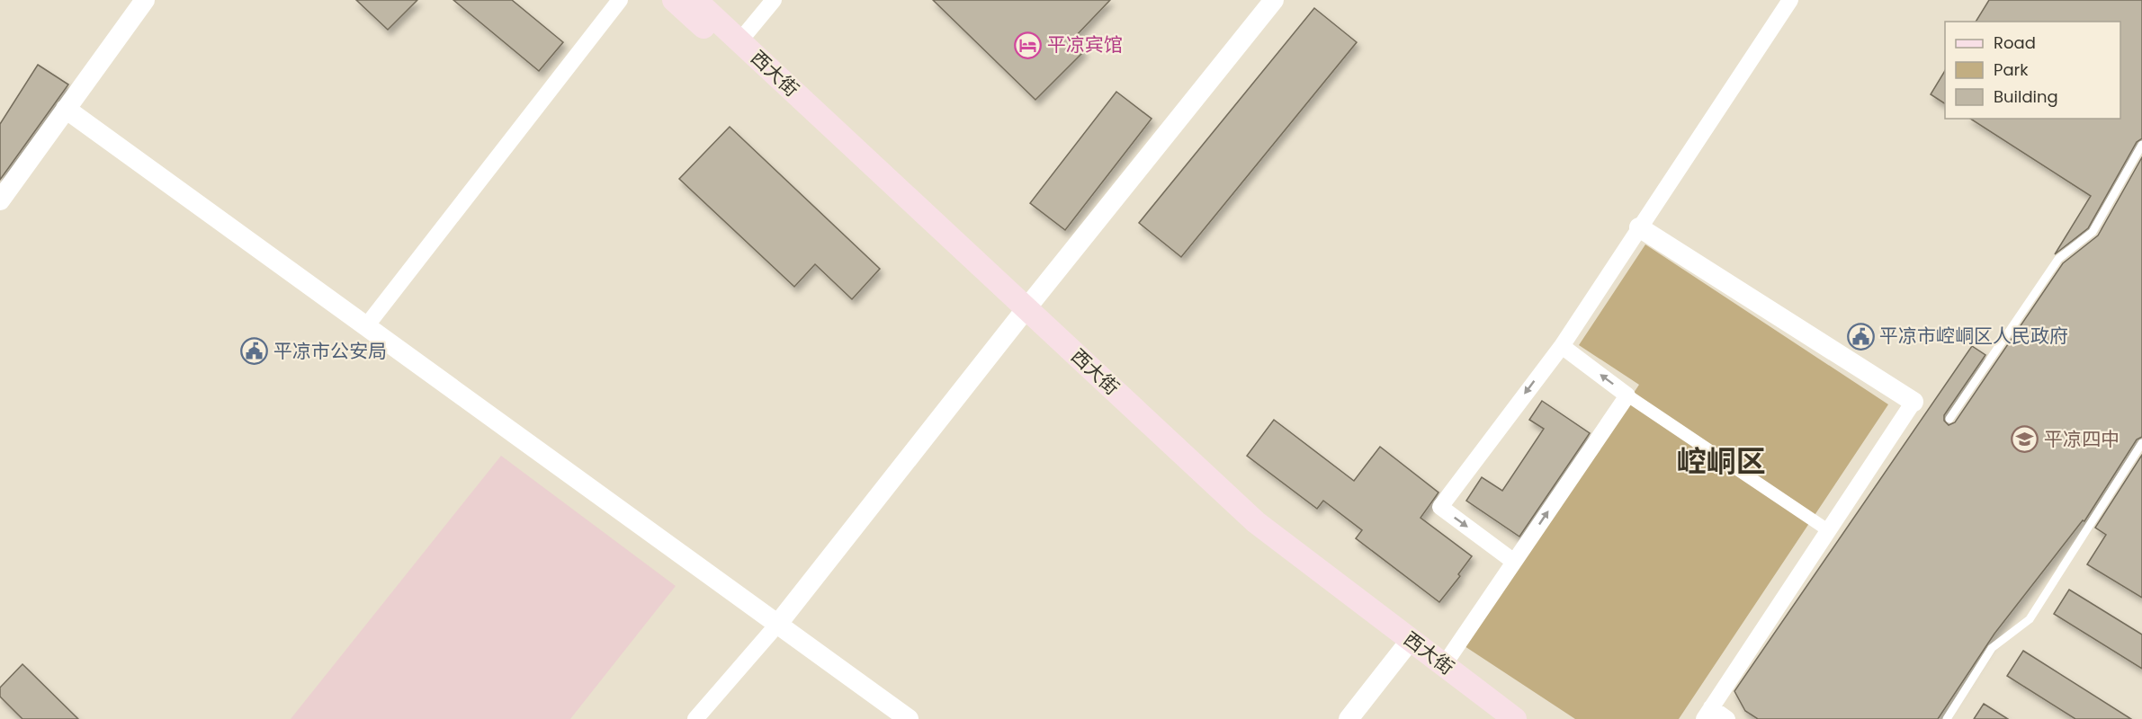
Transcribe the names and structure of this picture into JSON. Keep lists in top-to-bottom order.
{
  "streets": {
    "main road": ["西大街"]
  },
  "districts": ["崆峒区"],
  "places": {
    "hotel": ["平凉宾馆"],
    "public building": ["平凉市崆峒区人民政府", "平凉市公安局"],
    "school or university": ["平凉四中"]
  },
  "legend": ["Road", "Park", "Building"]
}
